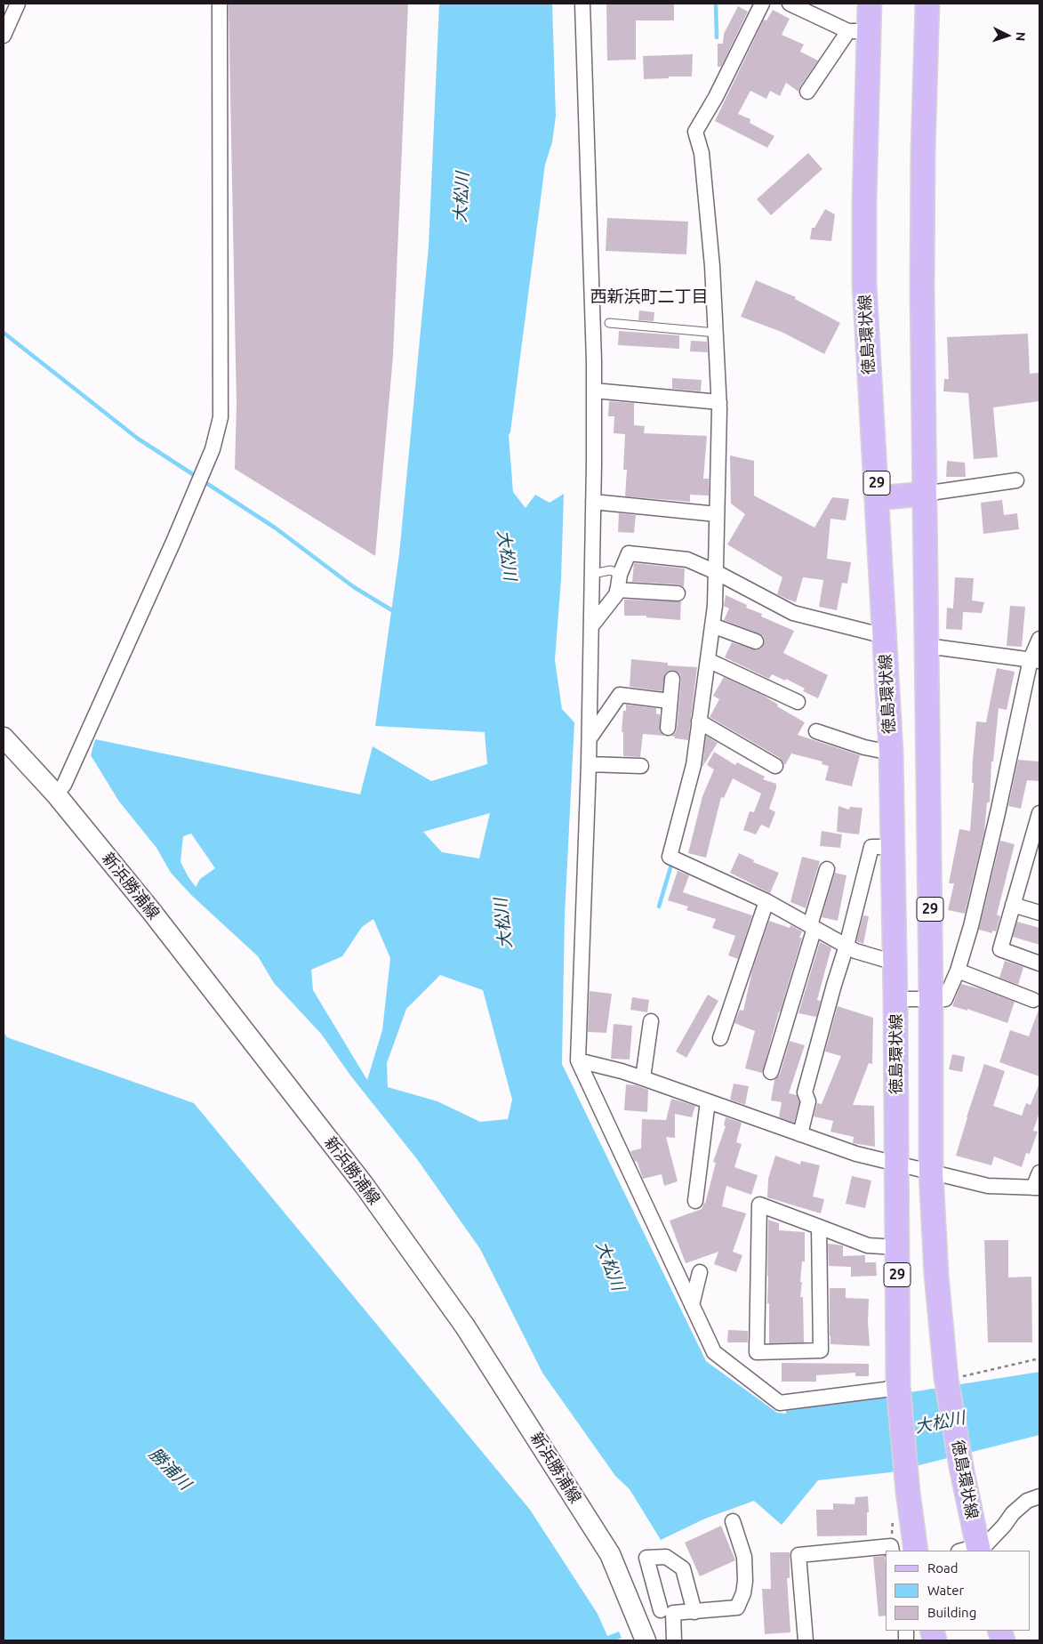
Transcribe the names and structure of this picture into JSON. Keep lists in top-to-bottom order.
{
  "streets": {
    "main road": ["徳島環状線", "29", "新浜勝浦線"]
  },
  "districts": ["西新浜町二丁目"],
  "water": ["大松川", "勝浦川"],
  "legend": ["Road", "Water", "Building"],
  "north": "right"
}
